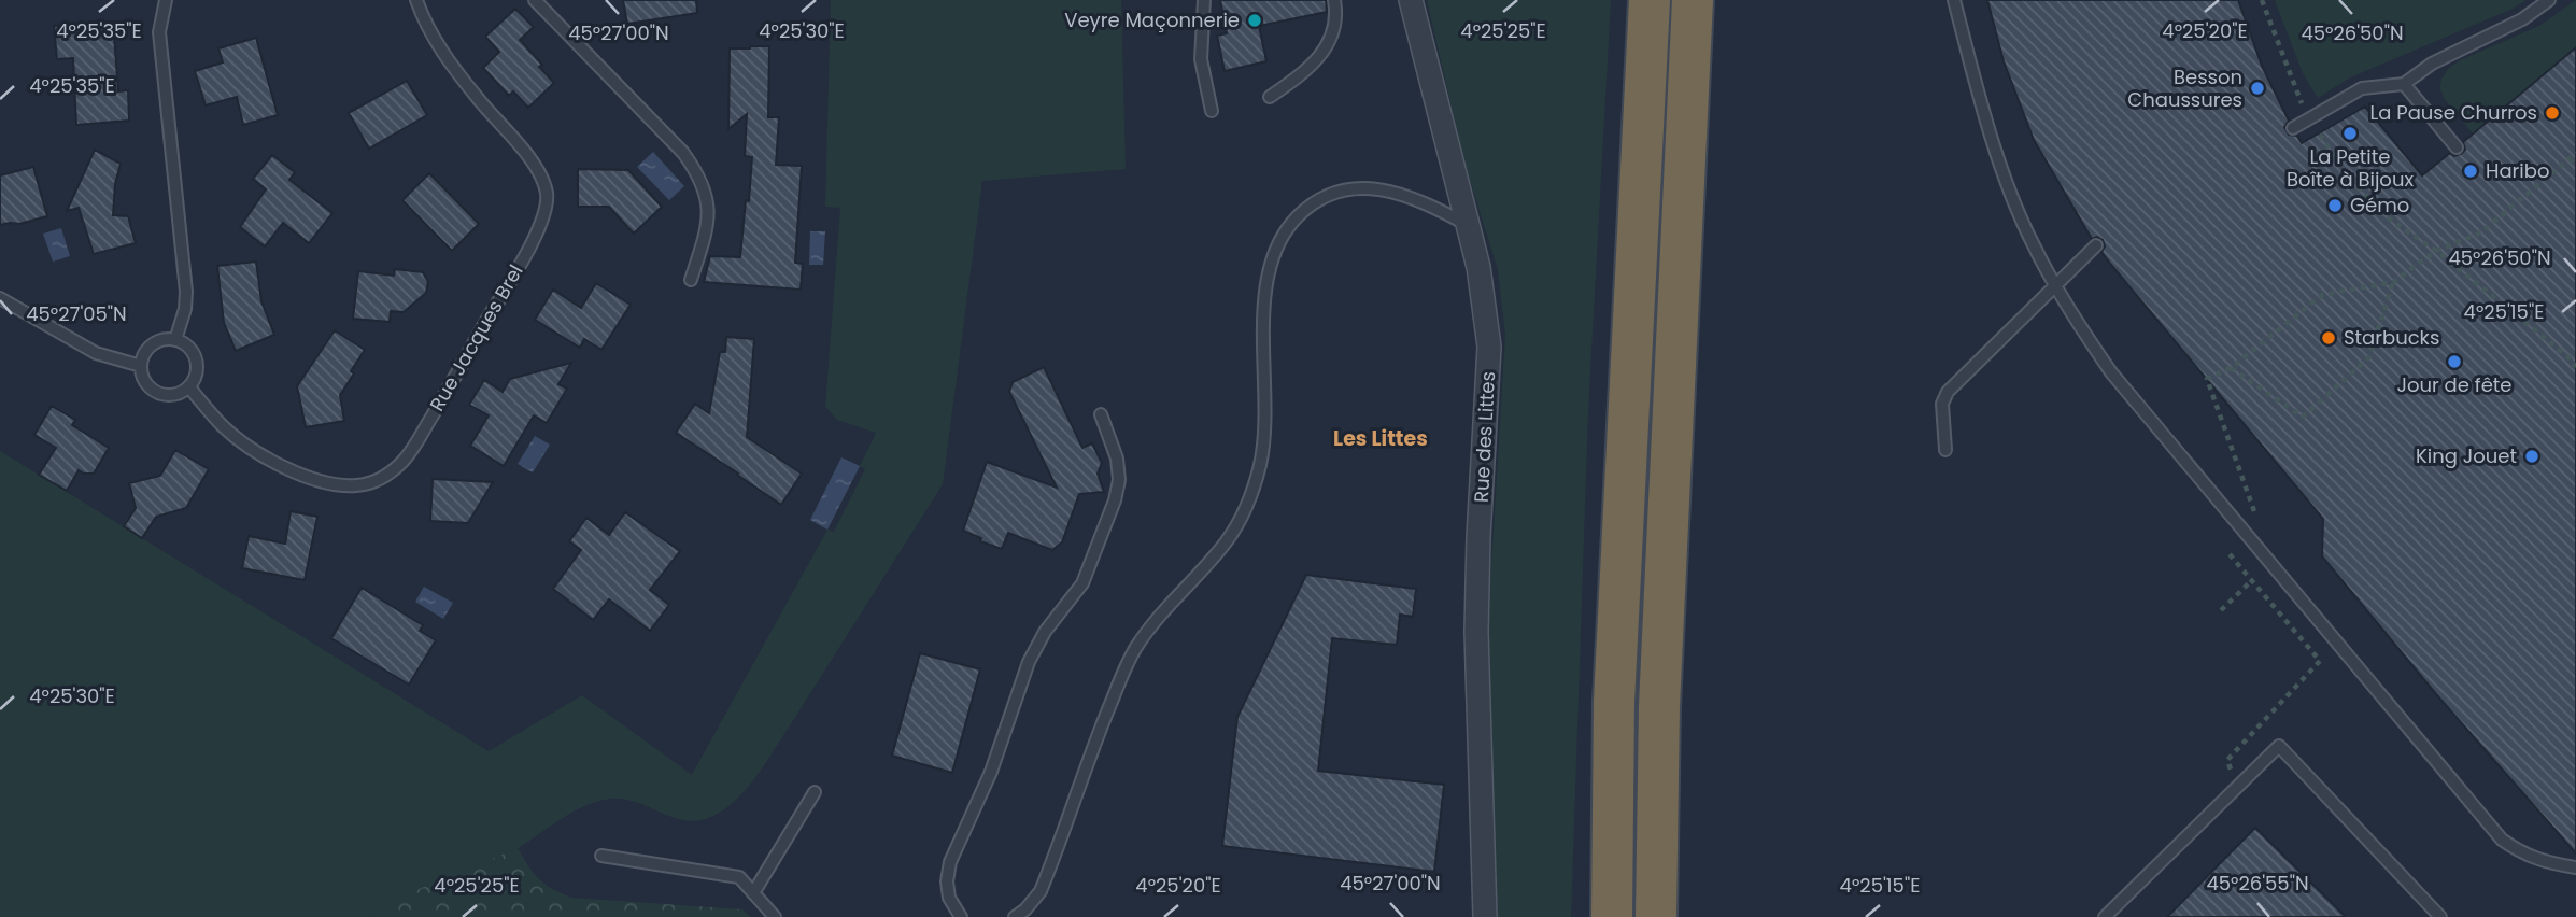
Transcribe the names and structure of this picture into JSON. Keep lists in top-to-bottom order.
{
  "streets": {
    "street": ["Rue des Littes"],
    "lane": ["Rue Jacques Brel"]
  },
  "districts": ["Les Littes"],
  "places": [
    "Veyre Maçonnerie",
    "Besson Chaussures",
    "La Pause Churros",
    "La Petite Boîte à Bijoux",
    "Haribo",
    "Gémo",
    "Starbucks",
    "Jour de fête",
    "King Jouet"
  ],
  "coordinates": [
    "4°25'35\"E",
    "4°25'30\"E",
    "4°25'25\"E",
    "4°25'20\"E",
    "45°27'00\"N",
    "45°26'50\"N",
    "4°25'15\"E",
    "45°27'05\"N",
    "45°26'55\"N"
  ]
}
